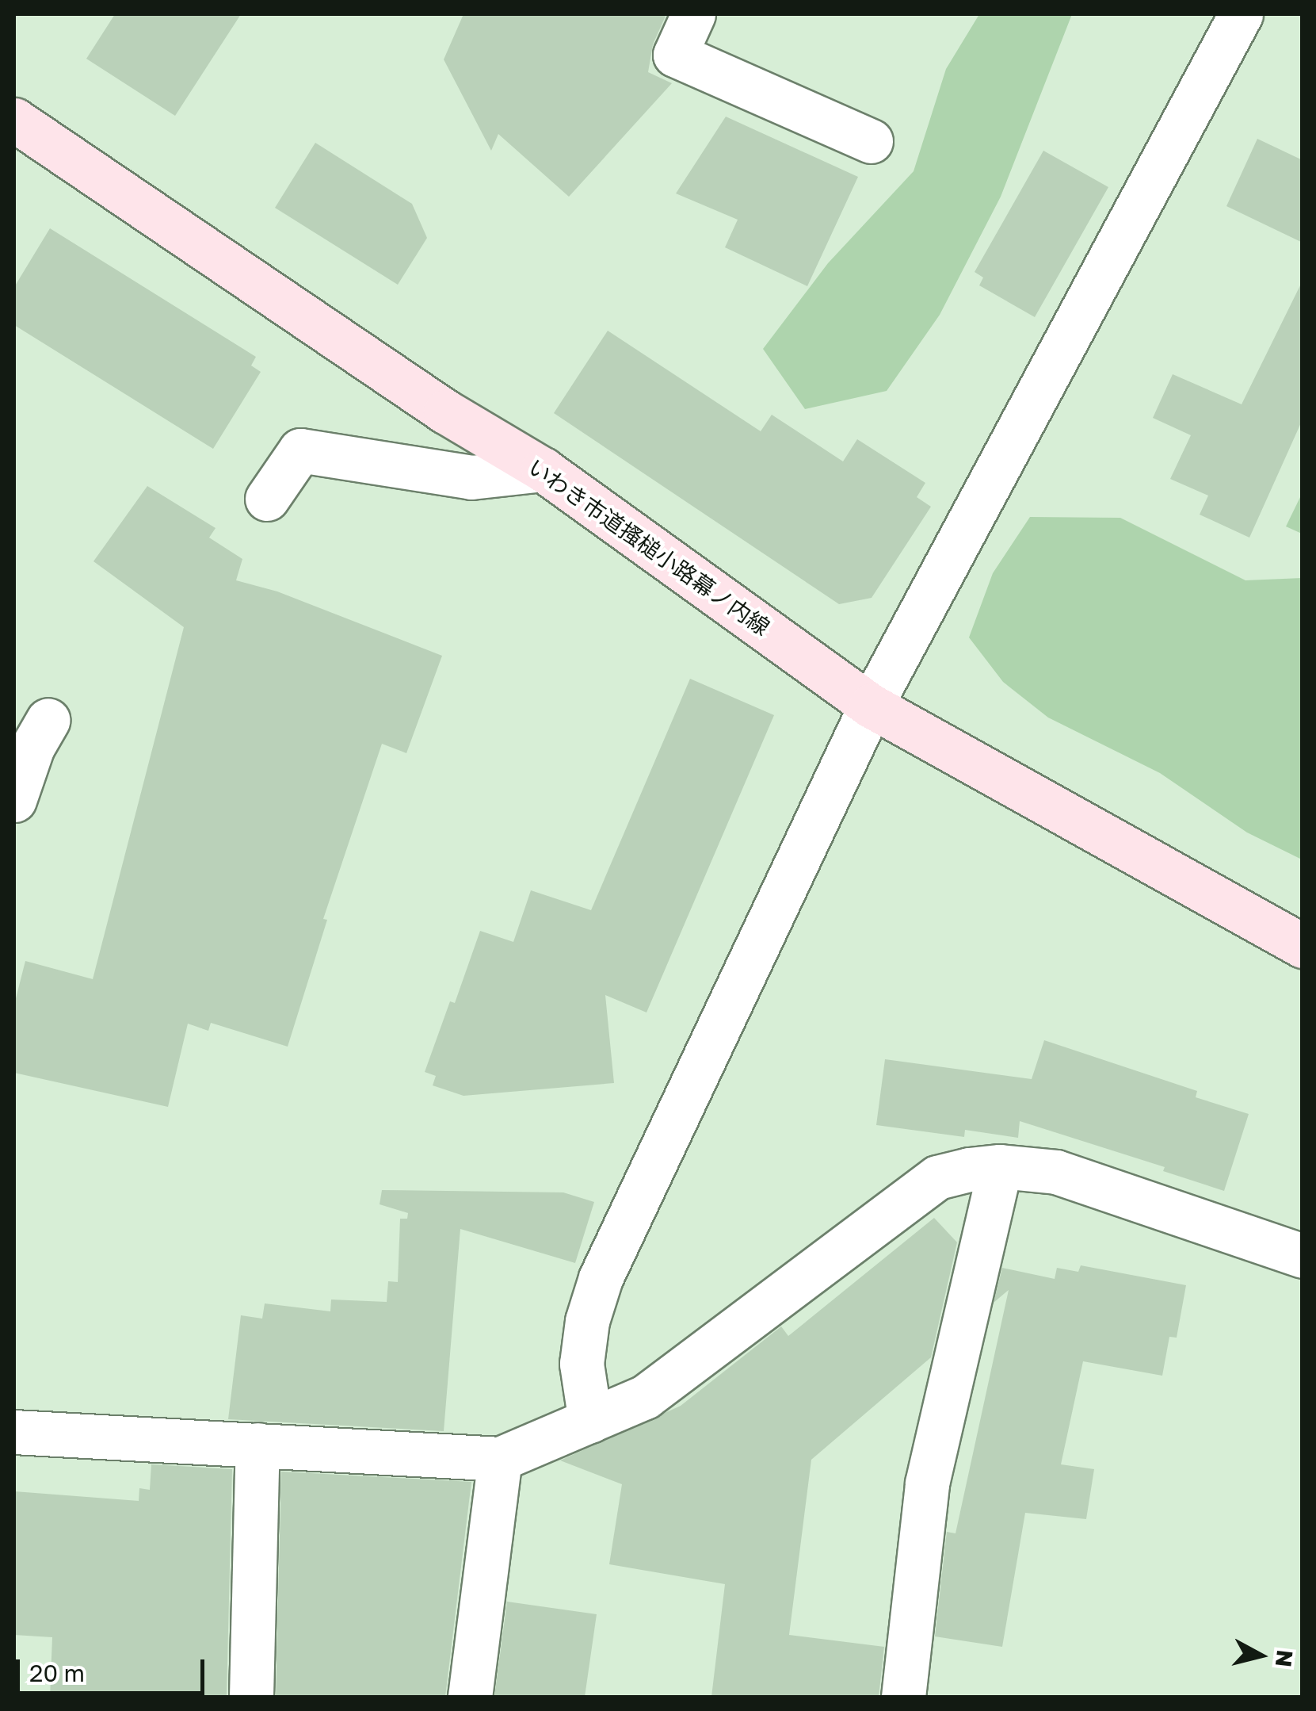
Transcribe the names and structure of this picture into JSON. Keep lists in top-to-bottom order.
{
  "streets": {
    "street": ["いわき市道搔槌小路幕ノ内線"]
  },
  "scale_bar": "20 m",
  "north": "right"
}
